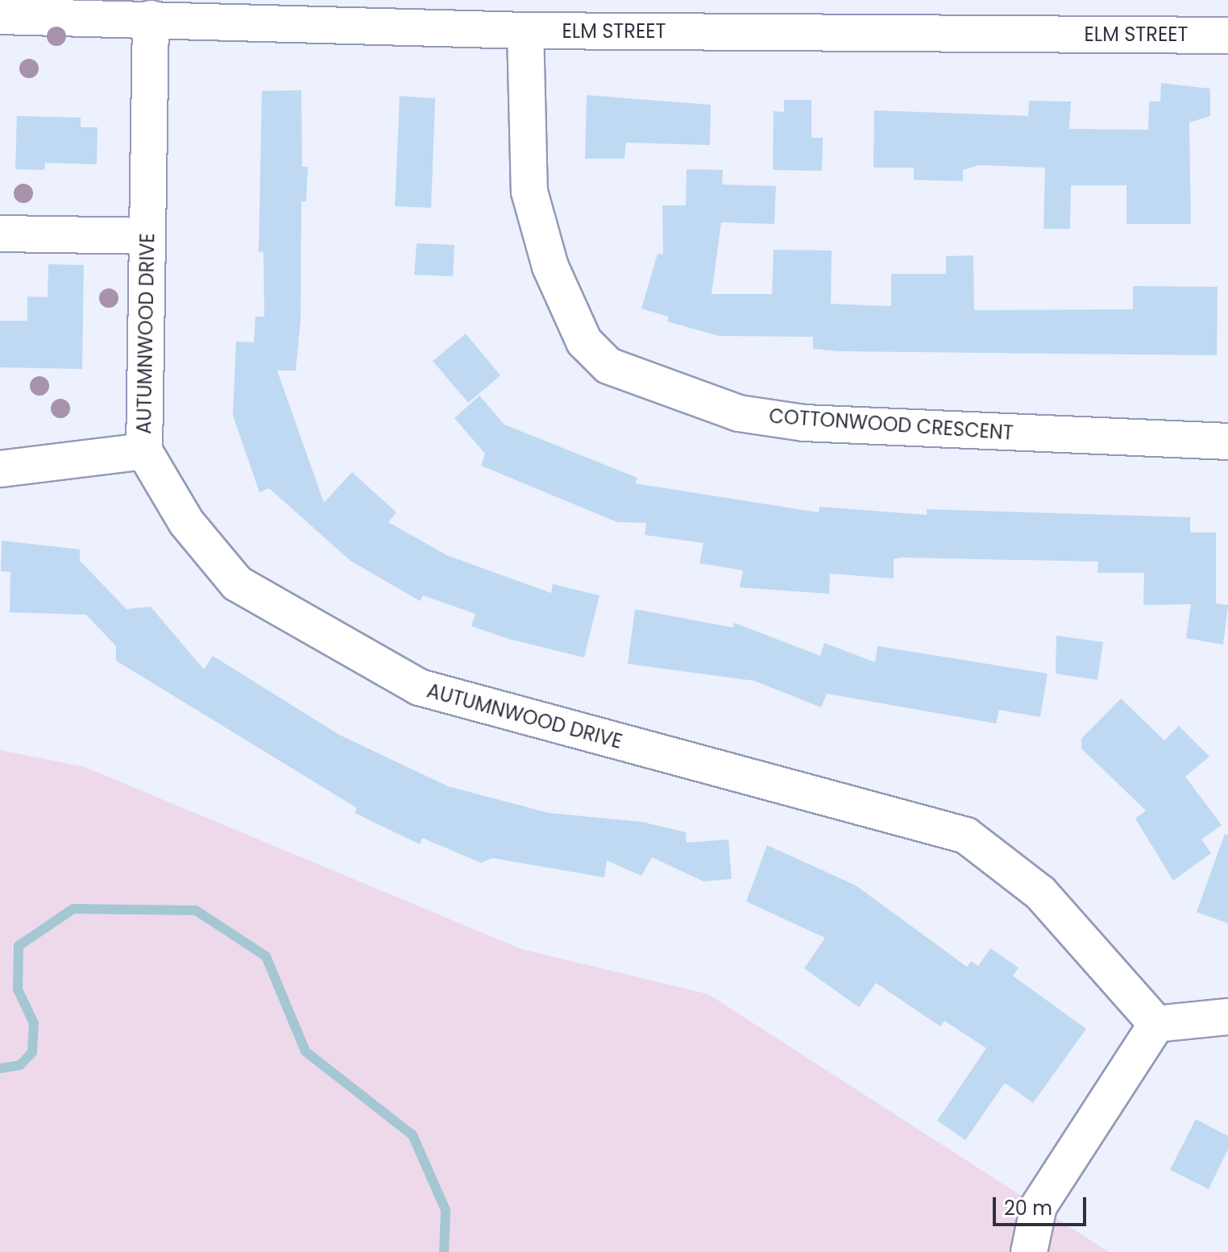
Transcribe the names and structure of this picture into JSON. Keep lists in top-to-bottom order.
{
  "streets": {
    "street": ["ELM STREET", "AUTUMNWOOD DRIVE", "COTTONWOOD CRESCENT"]
  },
  "crossings": [
    ["ELM STREET", "AUTUMNWOOD DRIVE"],
    ["ELM STREET", "COTTONWOOD CRESCENT"]
  ],
  "scale_bar": "20 m"
}
